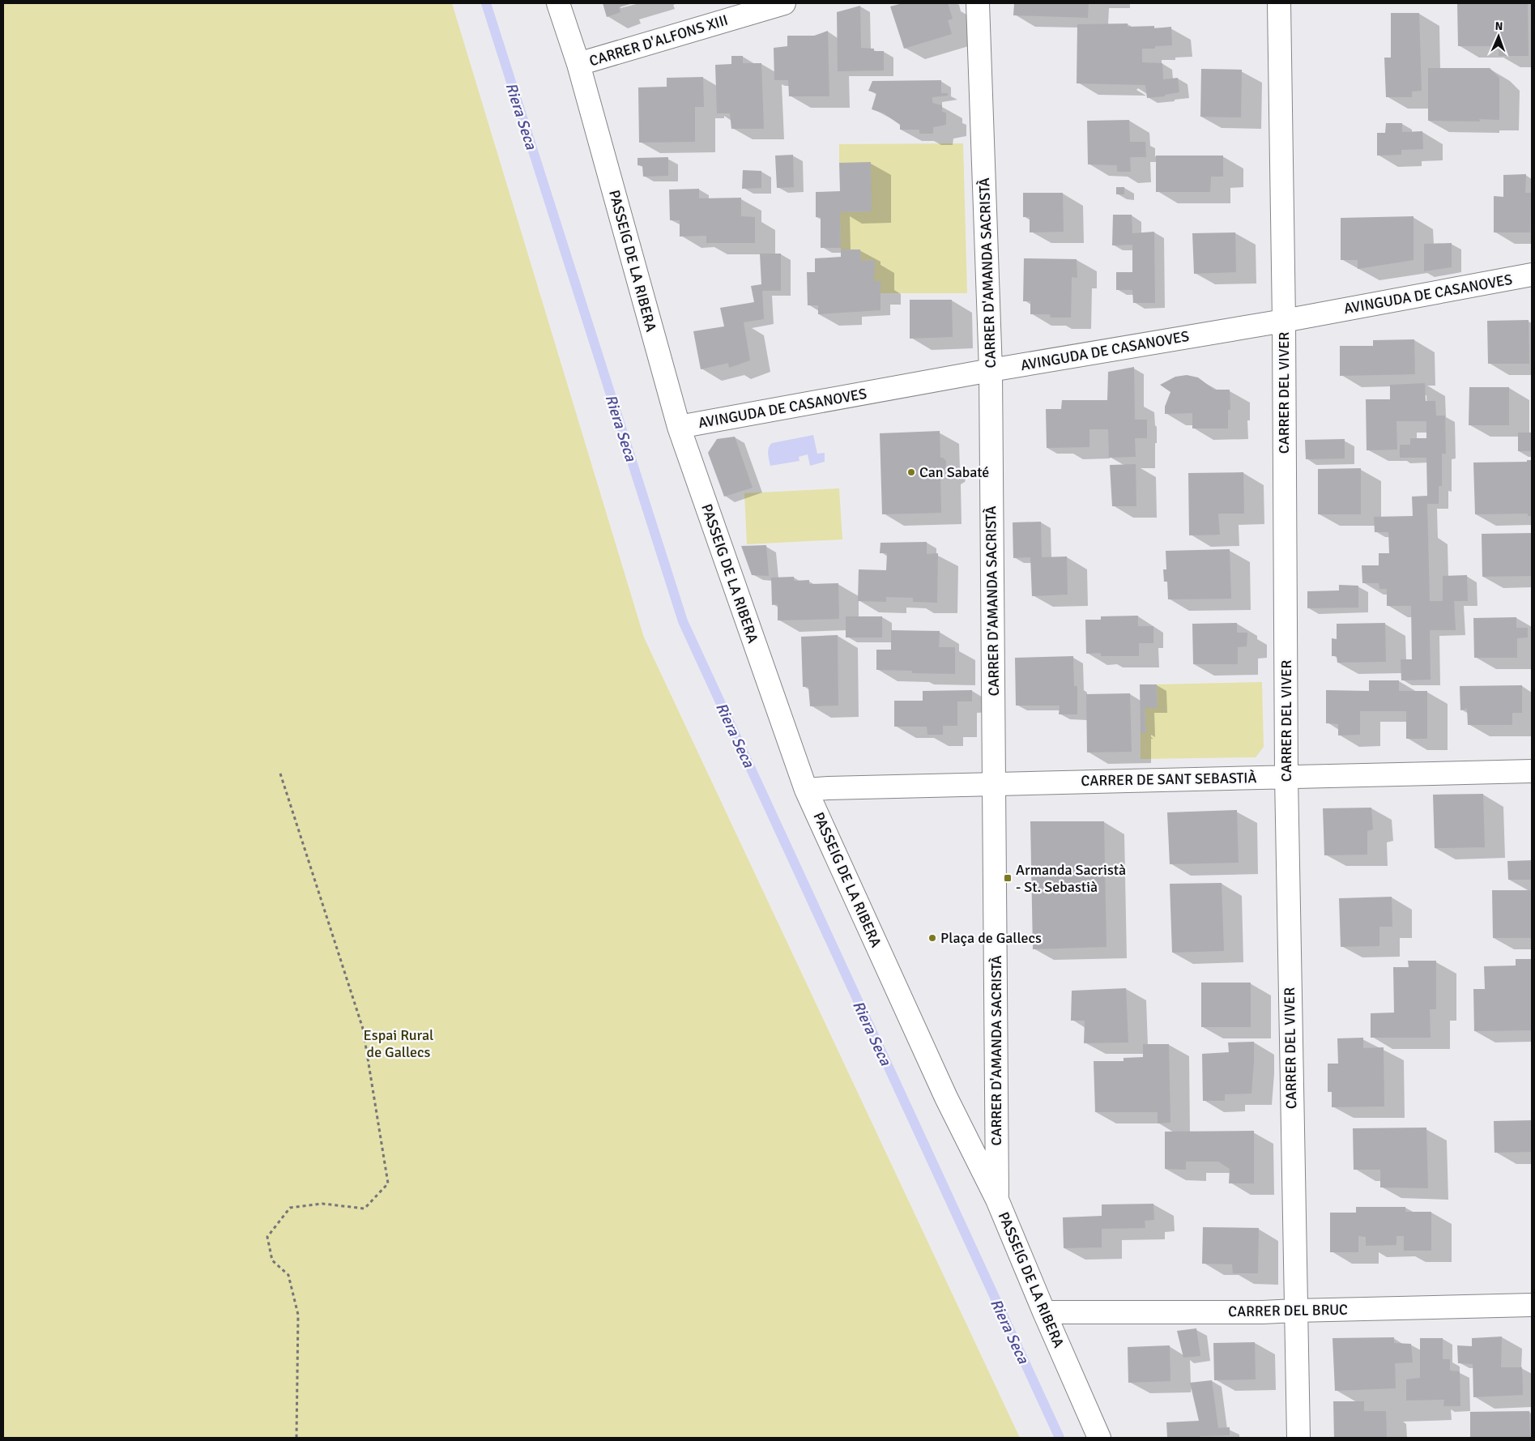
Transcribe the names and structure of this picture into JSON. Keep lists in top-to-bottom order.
{
  "streets": {
    "street": [
      "CARRER D'ALFONS XIII",
      "PASSEIG DE LA RIBERA",
      "CARRER D'AMANDA SACRISTÀ",
      "AVINGUDA DE CASANOVES",
      "CARRER DEL VIVER",
      "CARRER DE SANT SEBASTIÀ",
      "CARRER DEL BRUC"
    ]
  },
  "crossings": [
    ["CARRER D'ALFONS XIII", "PASSEIG DE LA RIBERA"],
    ["PASSEIG DE LA RIBERA", "CARRER D'AMANDA SACRISTÀ"],
    ["PASSEIG DE LA RIBERA", "AVINGUDA DE CASANOVES"],
    ["PASSEIG DE LA RIBERA", "CARRER DE SANT SEBASTIÀ"],
    ["PASSEIG DE LA RIBERA", "CARRER DEL BRUC"],
    ["CARRER D'AMANDA SACRISTÀ", "AVINGUDA DE CASANOVES"],
    ["CARRER D'AMANDA SACRISTÀ", "CARRER DE SANT SEBASTIÀ"],
    ["AVINGUDA DE CASANOVES", "CARRER DEL VIVER"],
    ["CARRER DEL VIVER", "CARRER DE SANT SEBASTIÀ"],
    ["CARRER DEL VIVER", "CARRER DEL BRUC"]
  ],
  "water": ["Riera Seca"],
  "parks": ["Espai Rural de Gallecs"],
  "places": {
    "other": ["Can Sabaté", "Plaça de Gallecs"],
    "transit": ["Armanda Sacristà - St. Sebastià"]
  },
  "north": "top"
}
